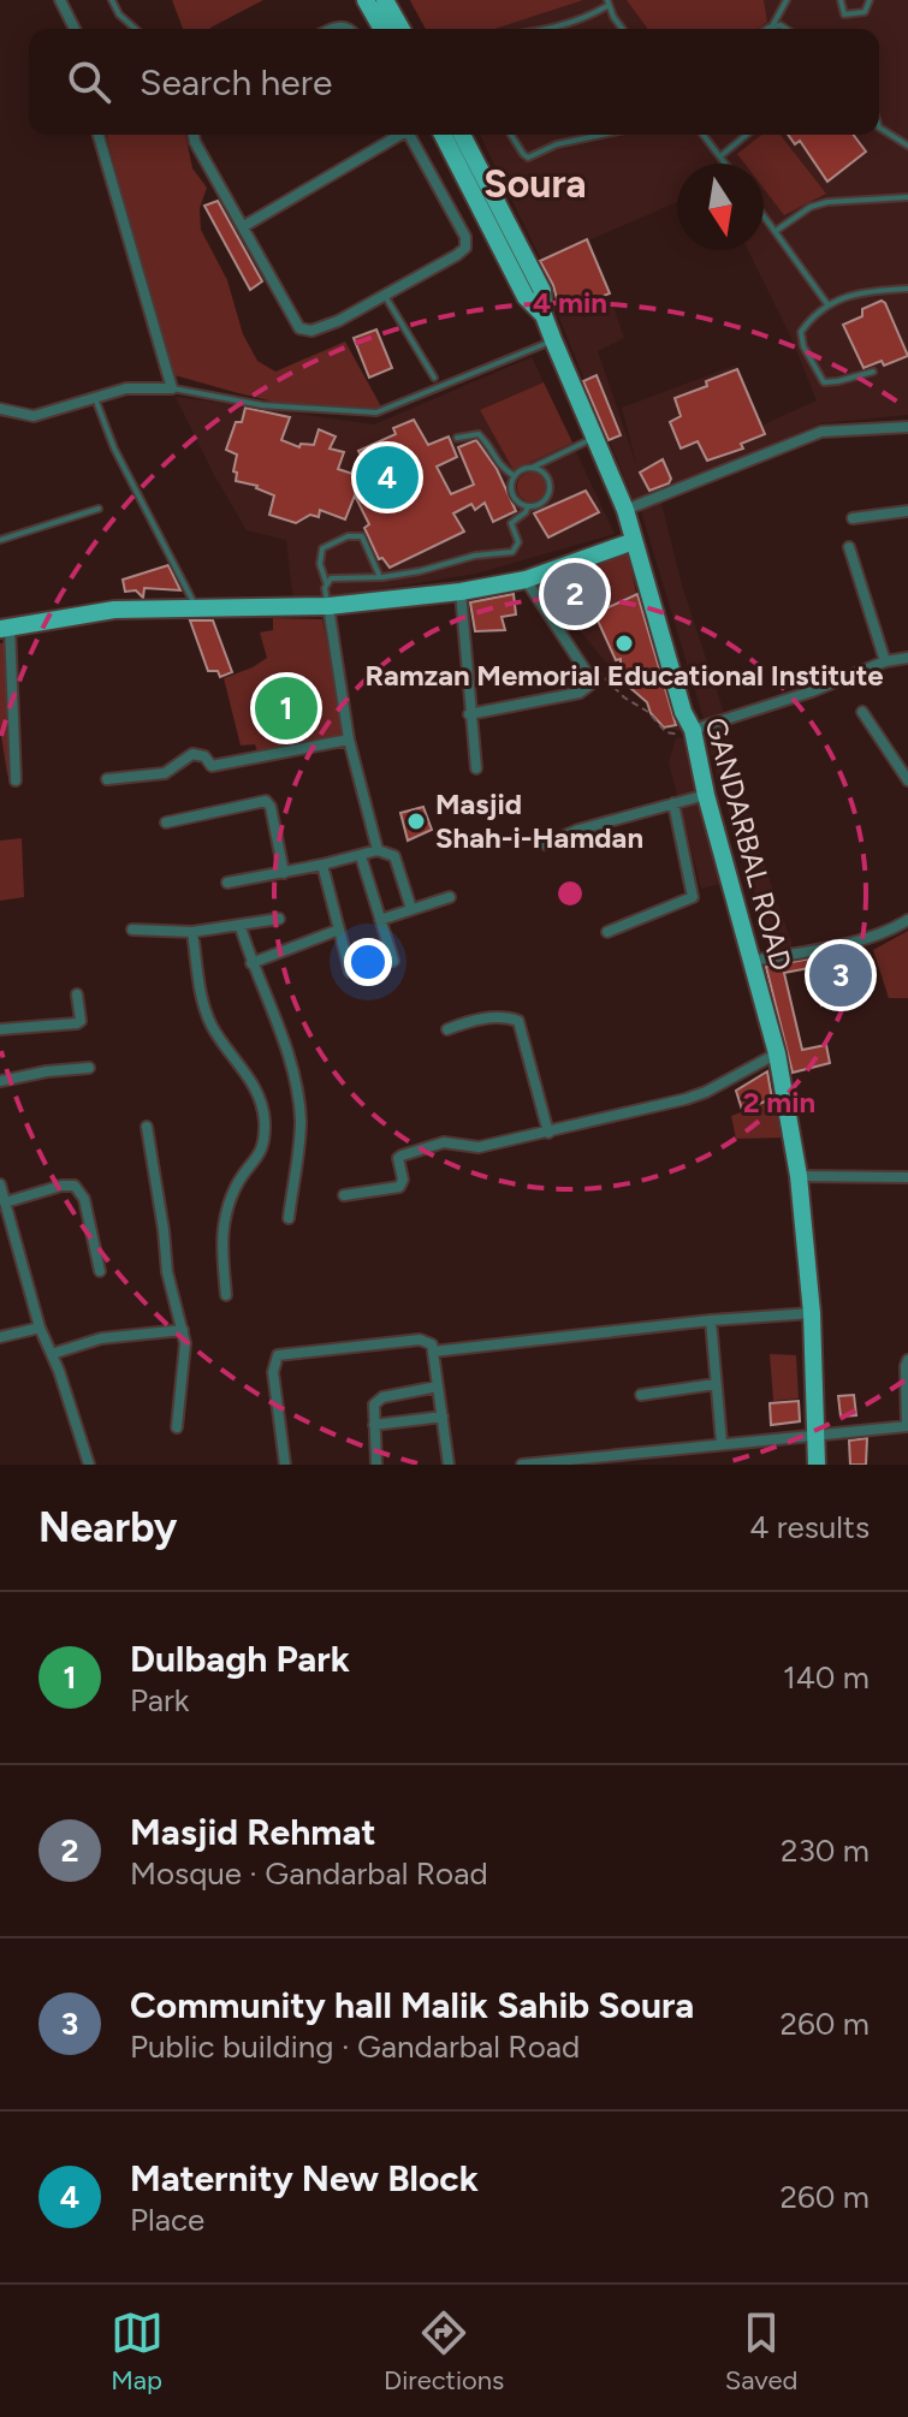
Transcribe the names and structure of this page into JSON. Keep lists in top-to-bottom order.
{
  "streets": {
    "main road": ["GANDARBAL ROAD"]
  },
  "districts": ["Soura"],
  "places": ["Ramzan Memorial Educational Institute", "Masjid Shah-i-Hamdan"],
  "north": "bottom",
  "page": {
    "search": "Search here",
    "pins": [
      "4",
      "2",
      "1",
      "3"
    ],
    "heading": ["Nearby", "4 results"],
    "list": [
      {
        "mark": "1",
        "name": "Dulbagh Park",
        "note": "Park",
        "value": "140 m"
      },
      {
        "mark": "2",
        "name": "Masjid Rehmat",
        "note": "Mosque · Gandarbal Road",
        "value": "230 m"
      },
      {
        "mark": "3",
        "name": "Community hall Malik Sahib Soura",
        "note": "Public building · Gandarbal Road",
        "value": "260 m"
      },
      {
        "mark": "4",
        "name": "Maternity New Block",
        "note": "Place",
        "value": "260 m"
      }
    ],
    "nav": ["Map", "Directions", "Saved"]
  },
  "rings": ["4 min", "2 min"]
}
